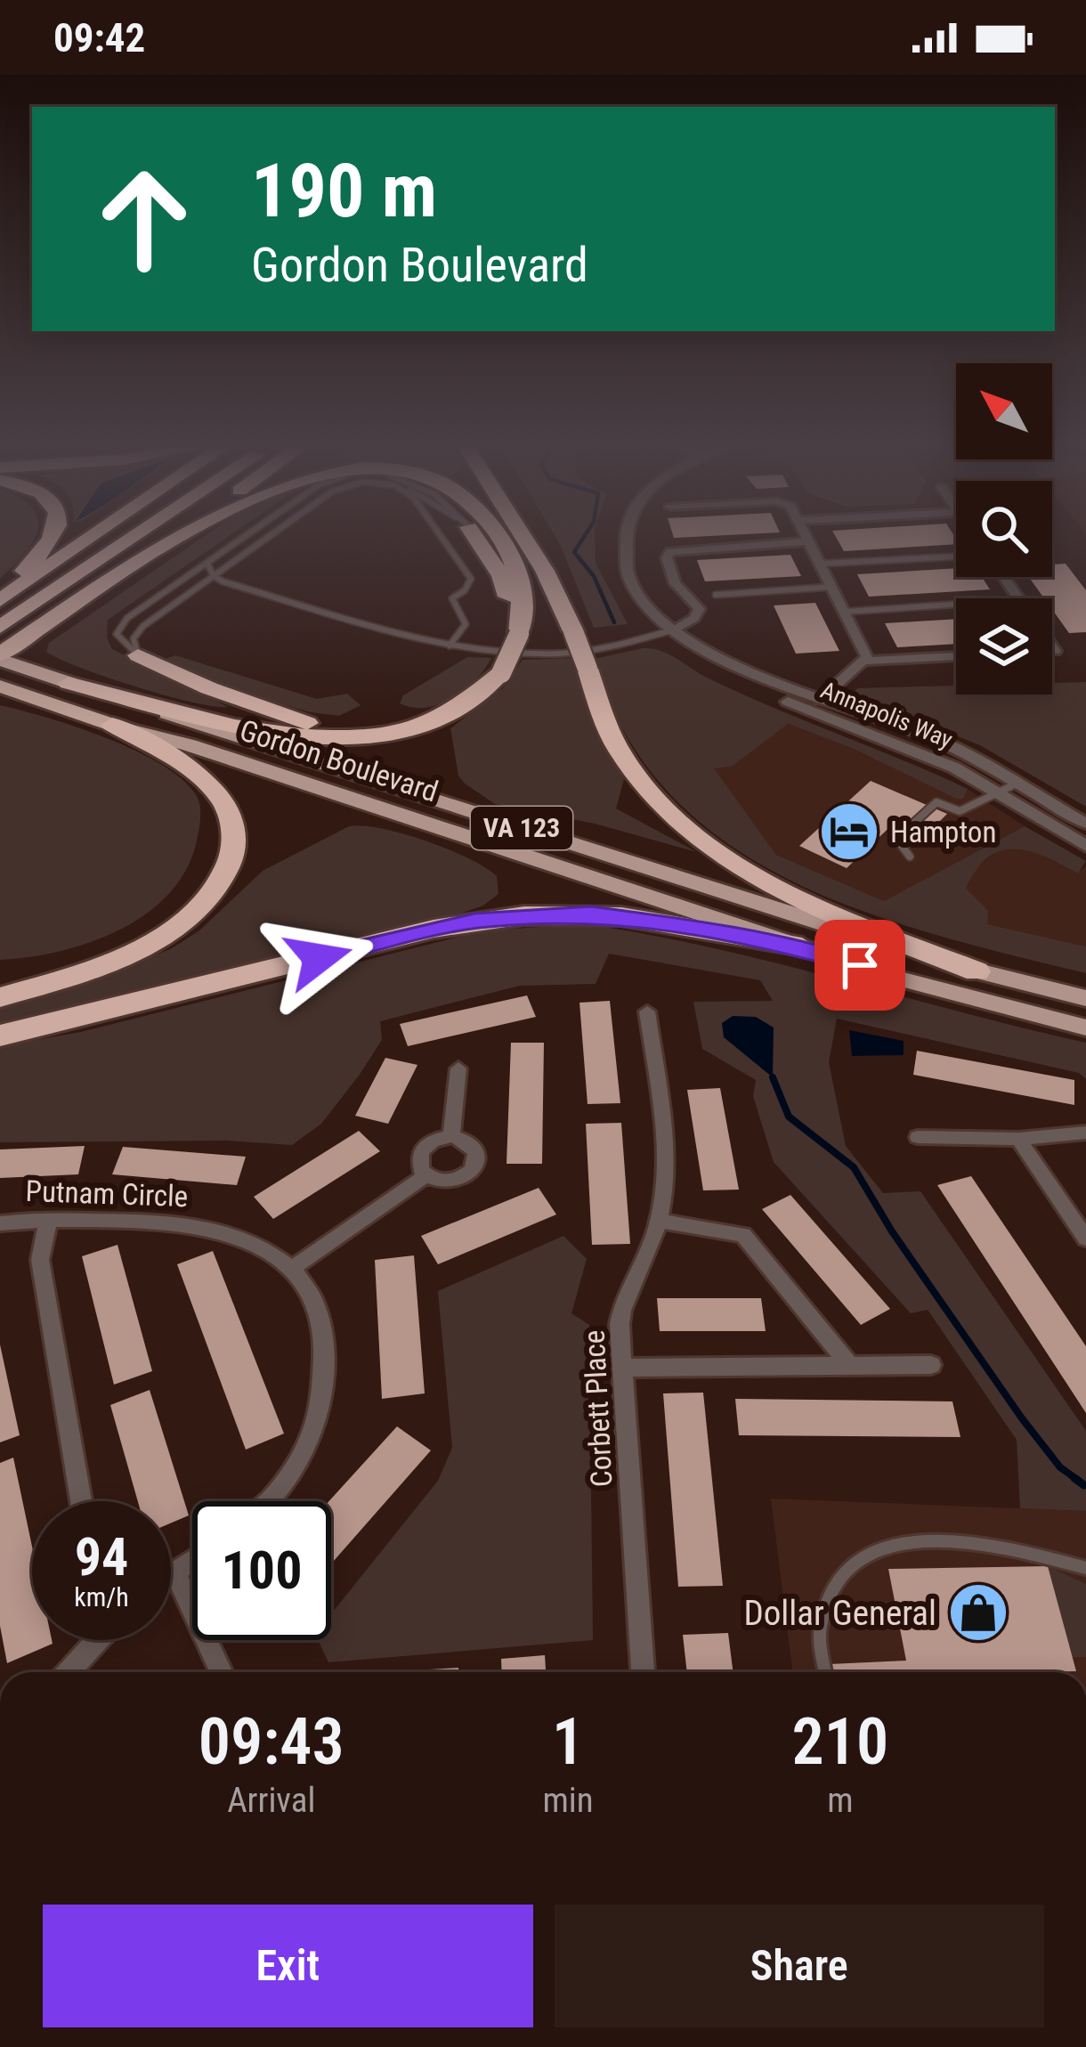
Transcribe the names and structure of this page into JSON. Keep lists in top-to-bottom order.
{
  "streets": {
    "highway": ["Gordon Boulevard", "VA 123"],
    "street": ["Annapolis Way", "Putnam Circle", "Corbett Place"]
  },
  "places": {
    "hotel": ["Hampton"],
    "shop": ["Dollar General"]
  },
  "north": "top left",
  "page": {
    "status": "09:42",
    "turn": ["190 m", "Gordon Boulevard"],
    "speed": "94 km/h",
    "limit": "100",
    "eta": [
      "09:43",
      "Arrival",
      "1",
      "min",
      "210",
      "m"
    ],
    "buttons": ["Exit", "Share"]
  }
}
